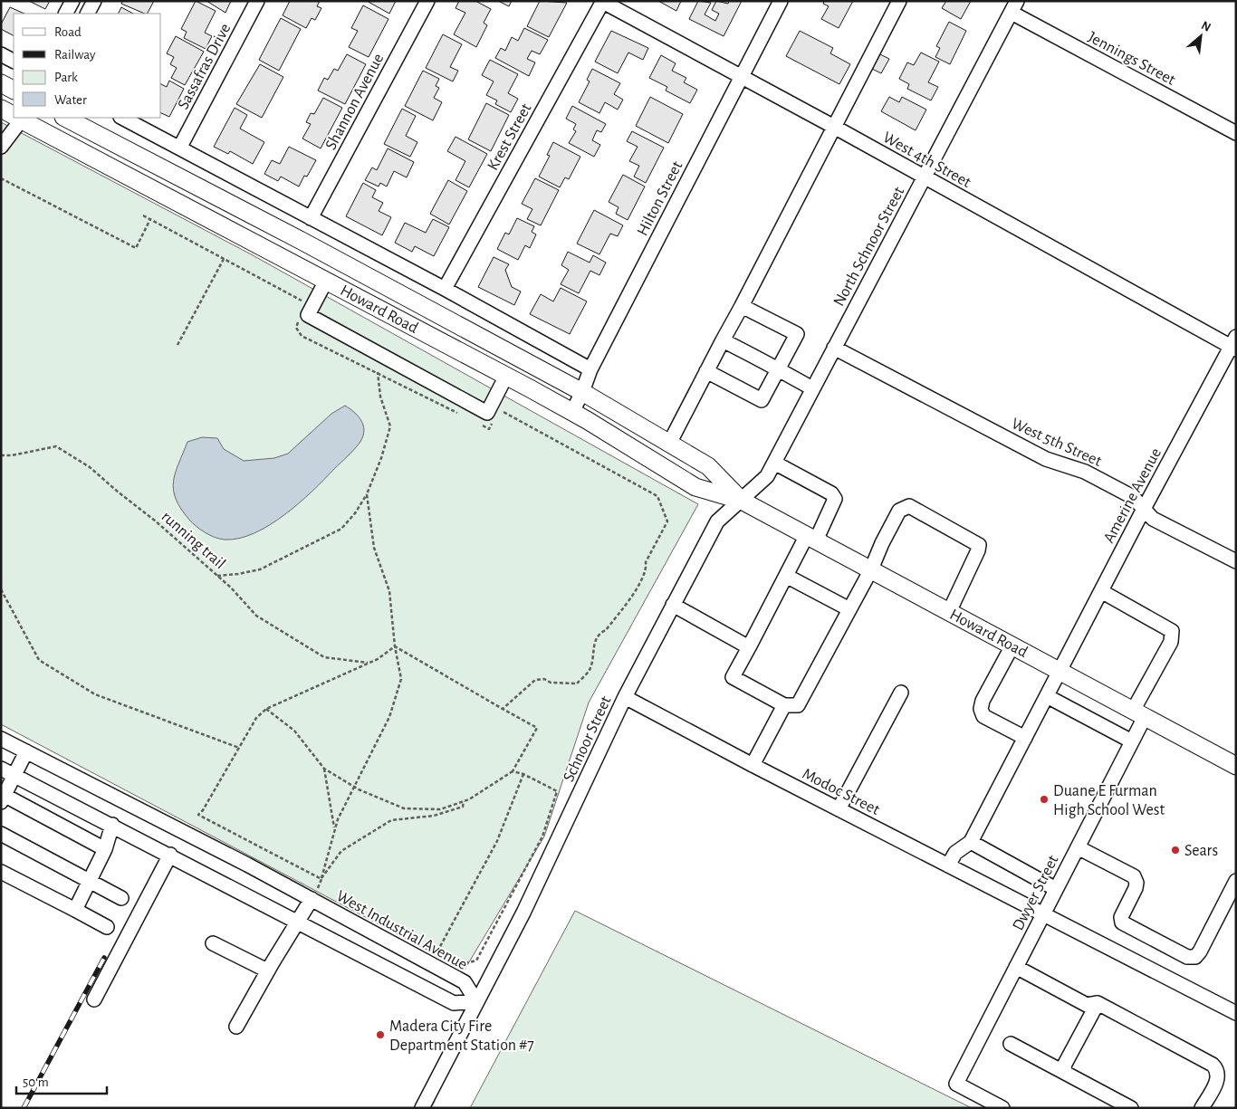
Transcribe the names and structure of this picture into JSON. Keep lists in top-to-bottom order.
{
  "streets": {
    "main road": ["Howard Road"],
    "street": [
      "Jennings Street",
      "Sassafras Drive",
      "Shannon Avenue",
      "Krest Street",
      "West 4th Street",
      "Hilton Street",
      "North Schnoor Street",
      "West 5th Street",
      "Amerine Avenue",
      "Schnoor Street",
      "Modoc Street",
      "Dwyer Street",
      "West Industrial Avenue"
    ],
    "path": ["running trail"]
  },
  "crossings": [
    ["Jennings Street", "North Schnoor Street"],
    ["Krest Street", "West 4th Street"],
    ["West 4th Street", "Hilton Street"],
    ["West 4th Street", "North Schnoor Street"],
    ["West 4th Street", "Amerine Avenue"],
    ["Hilton Street", "Howard Road"],
    ["North Schnoor Street", "Howard Road"],
    ["North Schnoor Street", "West 5th Street"],
    ["North Schnoor Street", "Schnoor Street"],
    ["Howard Road", "Amerine Avenue"],
    ["Howard Road", "Schnoor Street"],
    ["Howard Road", "Dwyer Street"],
    ["West 5th Street", "Amerine Avenue"],
    ["Amerine Avenue", "Dwyer Street"],
    ["Schnoor Street", "Modoc Street"],
    ["Schnoor Street", "West Industrial Avenue"],
    ["Modoc Street", "Dwyer Street"]
  ],
  "places": ["Duane E Furman High School West", "Sears", "Madera City Fire Department Station #7"],
  "legend": [
    "Road",
    "Railway",
    "Park",
    "Water"
  ],
  "scale_bar": "50 m",
  "north": "top right"
}
